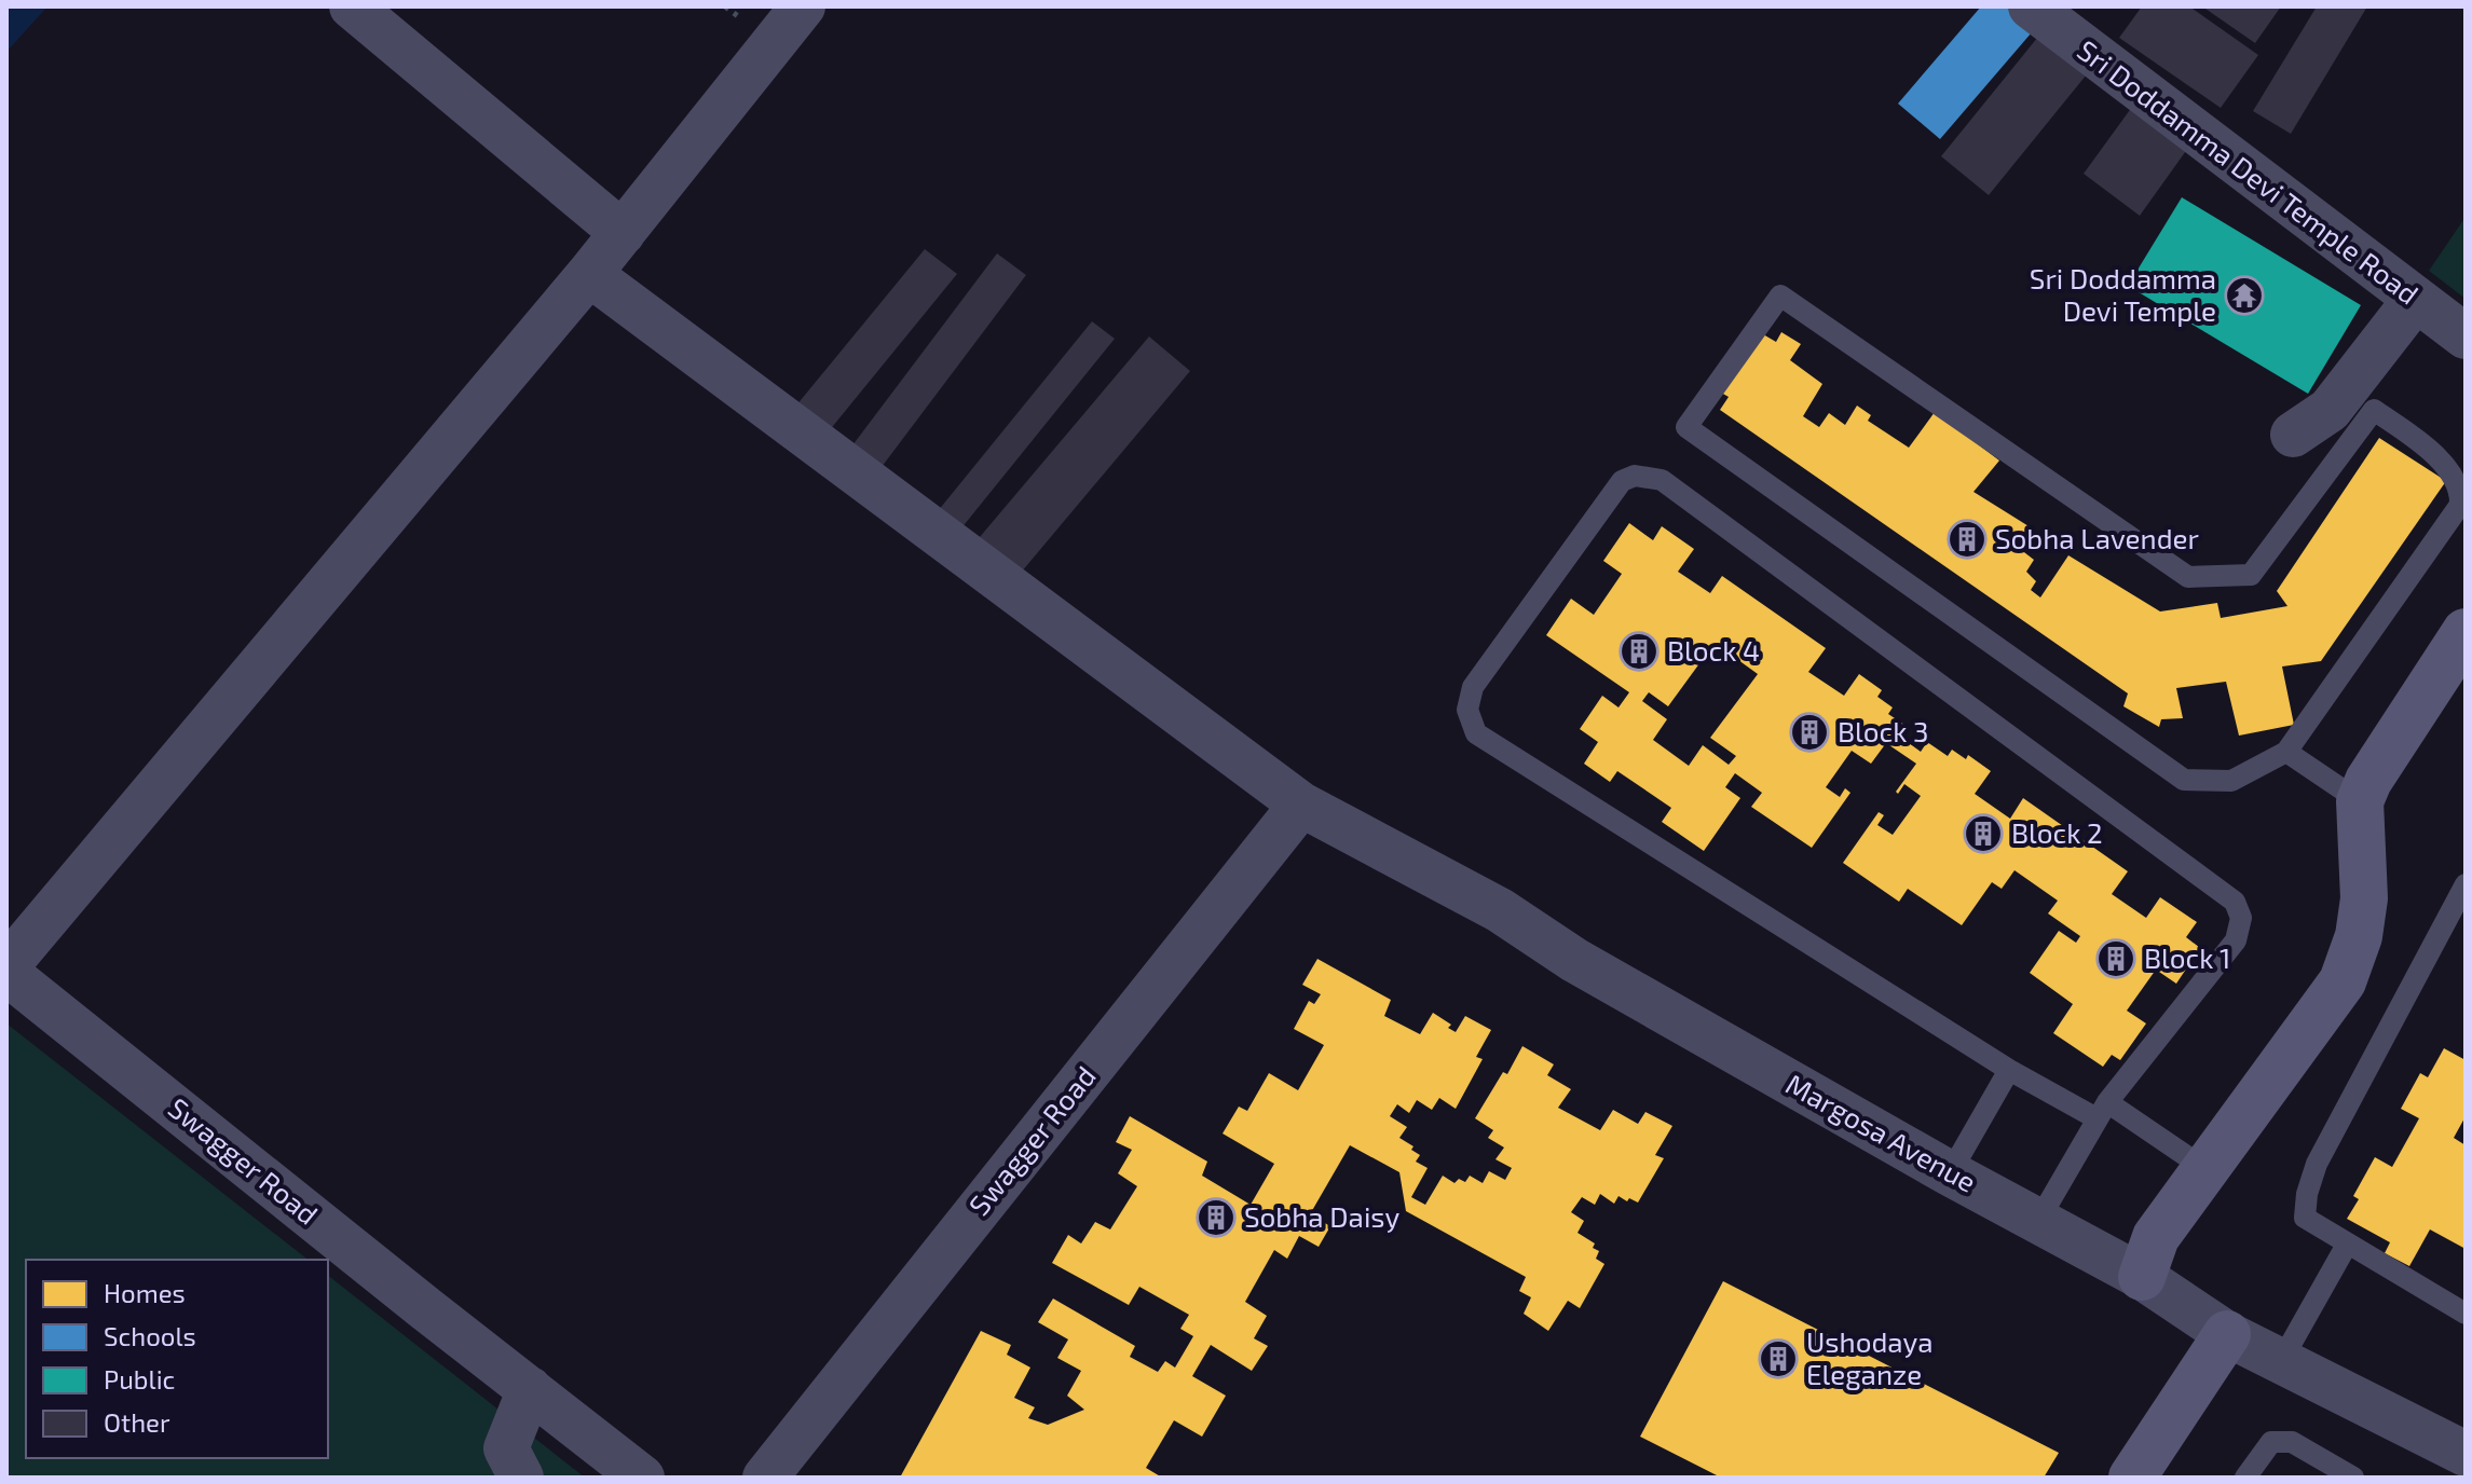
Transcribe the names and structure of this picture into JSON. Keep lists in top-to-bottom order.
{
  "streets": {
    "street": ["Sri Doddamma Devi Temple Road", "Margosa Avenue", "Swagger Road"]
  },
  "crossings": [
    ["Margosa Avenue", "Swagger Road"]
  ],
  "places": {
    "temple": ["Sri Doddamma Devi Temple"],
    "building": [
      "Sobha Lavender",
      "Block 4",
      "Block 3",
      "Block 2",
      "Block 1",
      "Sobha Daisy",
      "Ushodaya Eleganze"
    ]
  },
  "legend": [
    "Homes",
    "Schools",
    "Public",
    "Other"
  ]
}
